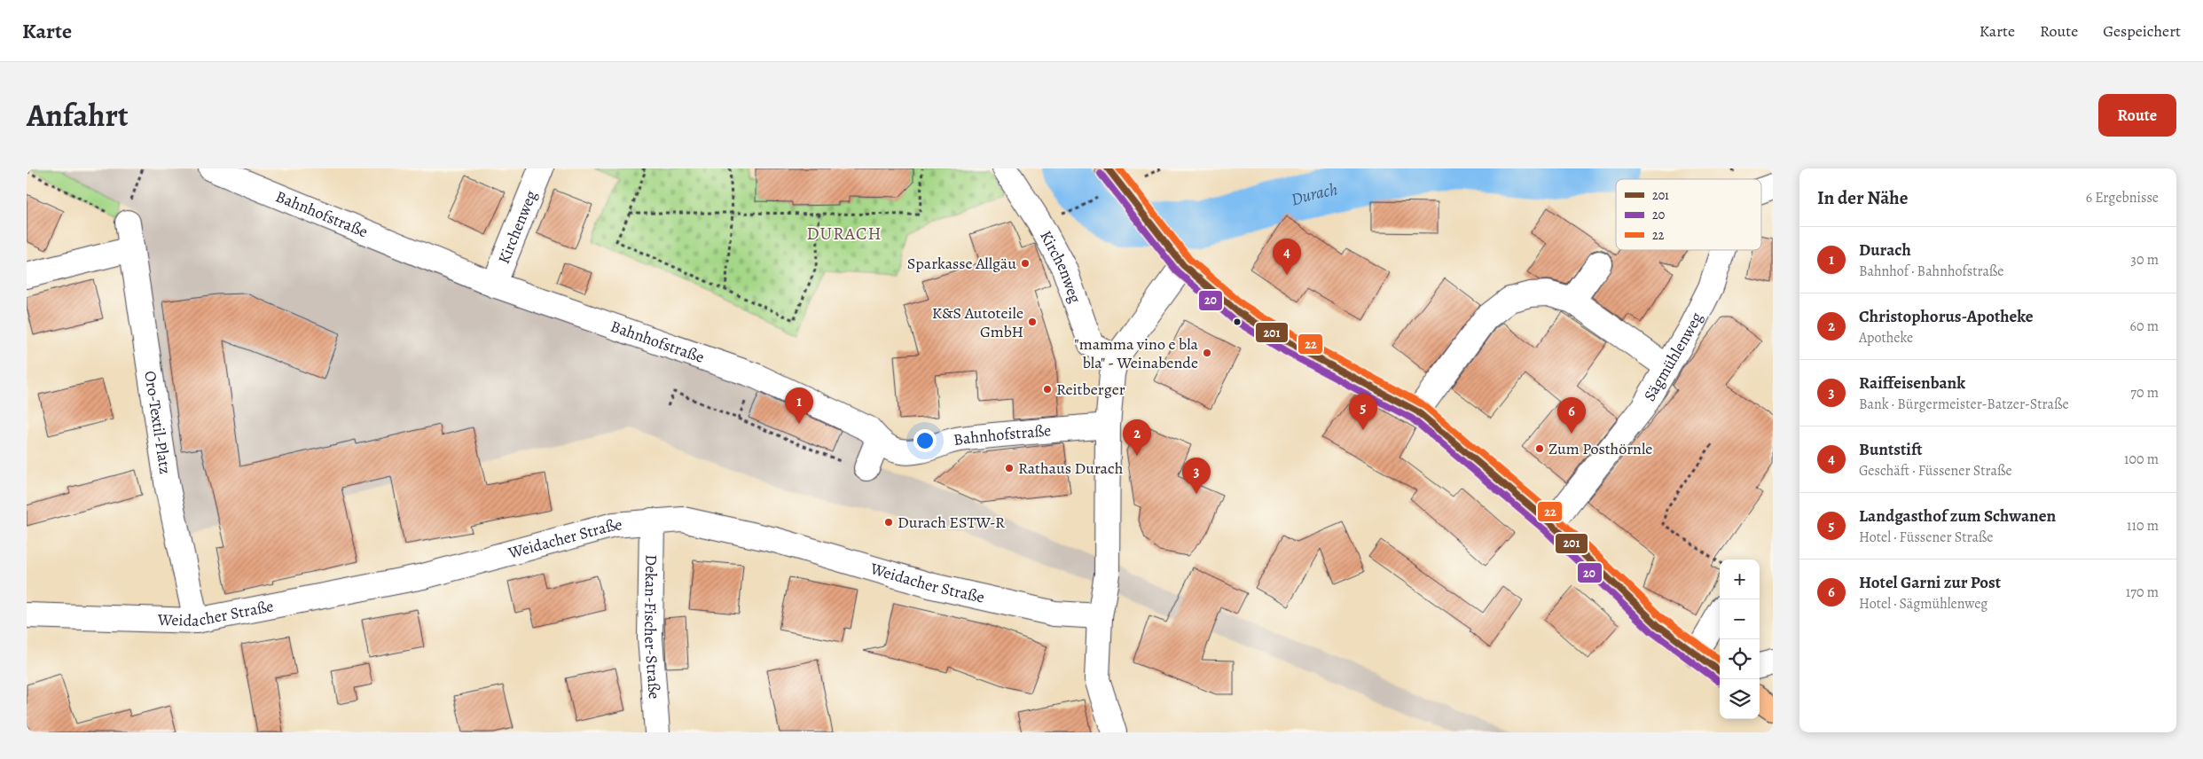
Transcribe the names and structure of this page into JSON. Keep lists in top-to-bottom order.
{
  "streets": {
    "street": [
      "Bahnhofstraße",
      "Kirchenweg",
      "Sägmühlenweg",
      "Oro-Textil-Platz",
      "Weidacher Straße",
      "Dekan-Fischer-Straße"
    ]
  },
  "crossings": [
    ["Bahnhofstraße", "Kirchenweg"],
    ["Oro-Textil-Platz", "Weidacher Straße"],
    ["Weidacher Straße", "Dekan-Fischer-Straße"]
  ],
  "districts": ["DURACH"],
  "water": ["Durach"],
  "places": [
    "Sparkasse Allgäu",
    "K&S Autoteile GmbH",
    "\"mamma vino e bla bla\" - Weinabende",
    "Reitberger",
    "Zum Posthörnle",
    "Rathaus Durach",
    "Durach ESTW-R"
  ],
  "lines": ["transit line 201", "transit line 22", "transit line 20"],
  "legend": ["201", "20", "22"],
  "page": {
    "header": "Karte",
    "nav": ["Karte", "Route", "Gespeichert"],
    "title": "Anfahrt",
    "buttons": "Route",
    "heading": ["In der Nähe", "6 Ergebnisse"],
    "list": [
      {
        "mark": "1",
        "name": "Durach",
        "note": "Bahnhof · Bahnhofstraße",
        "value": "30 m"
      },
      {
        "mark": "2",
        "name": "Christophorus-Apotheke",
        "note": "Apotheke",
        "value": "60 m"
      },
      {
        "mark": "3",
        "name": "Raiffeisenbank",
        "note": "Bank · Bürgermeister-Batzer-Straße",
        "value": "70 m"
      },
      {
        "mark": "4",
        "name": "Buntstift",
        "note": "Geschäft · Füssener Straße",
        "value": "100 m"
      },
      {
        "mark": "5",
        "name": "Landgasthof zum Schwanen",
        "note": "Hotel · Füssener Straße",
        "value": "110 m"
      },
      {
        "mark": "6",
        "name": "Hotel Garni zur Post",
        "note": "Hotel · Sägmühlenweg",
        "value": "170 m"
      }
    ],
    "pins": [
      "4",
      "1",
      "5",
      "6",
      "2",
      "3"
    ],
    "map_buttons": ["+", "−"]
  }
}
